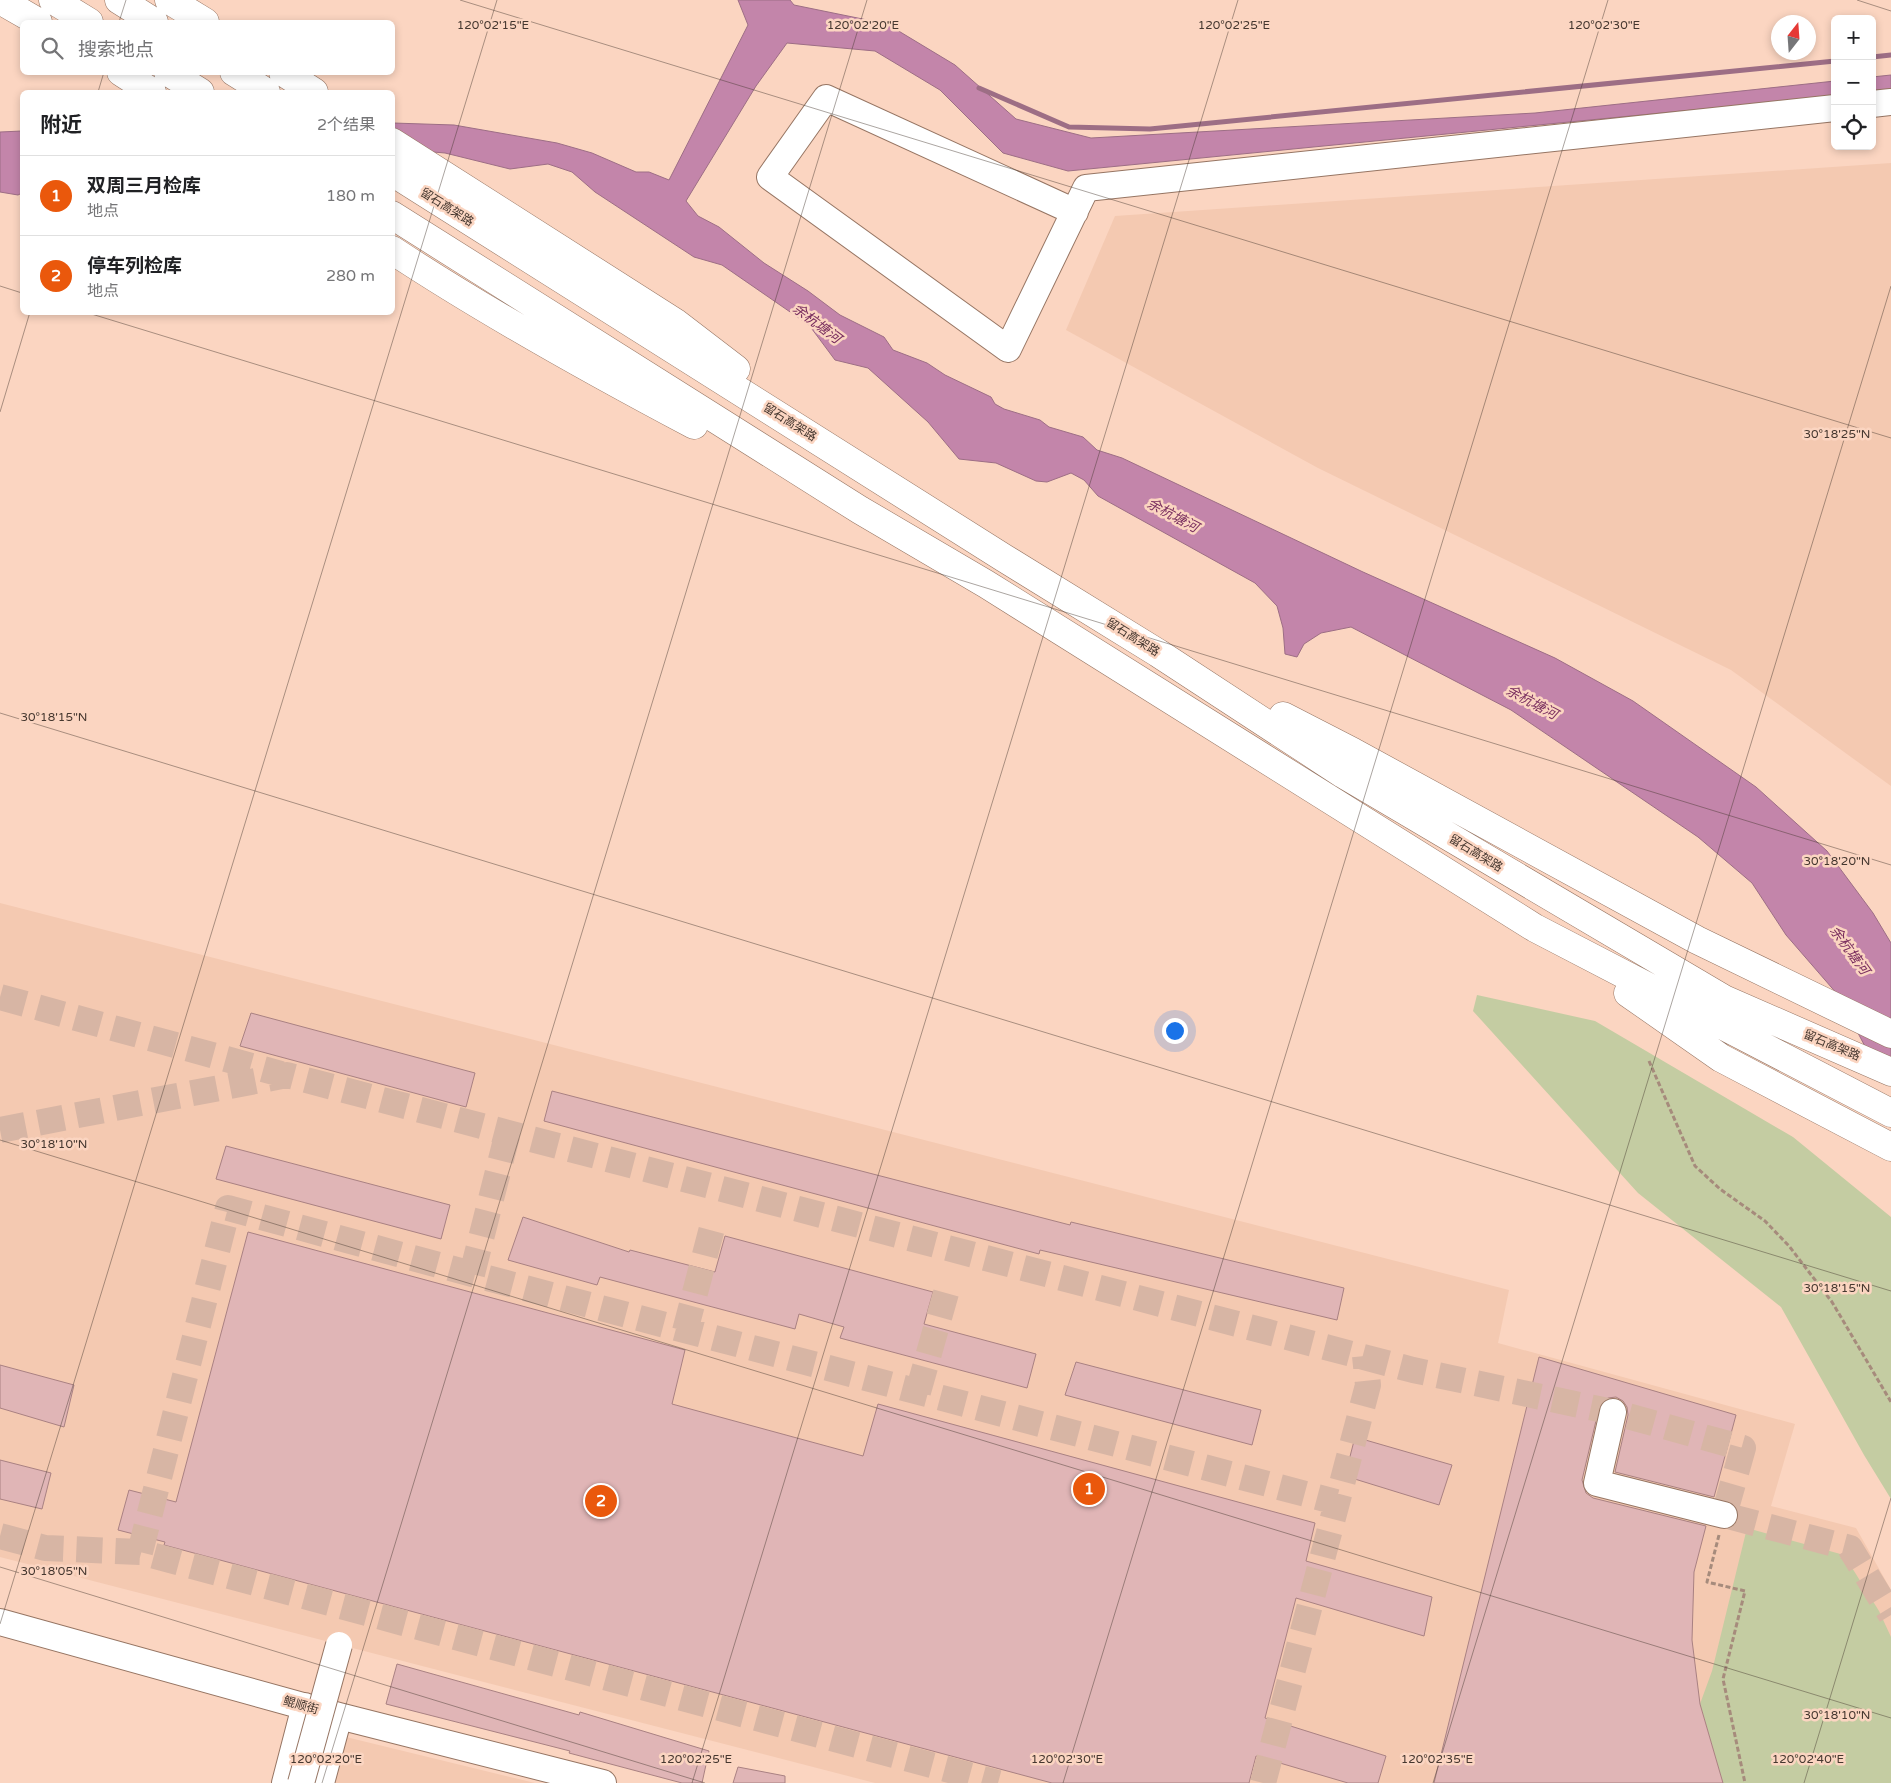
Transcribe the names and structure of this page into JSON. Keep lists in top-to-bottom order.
{
  "streets": {
    "highway": ["留石高架路"],
    "street": ["鲲顺街"]
  },
  "water": ["余杭塘河"],
  "north": "top",
  "page": {
    "map_buttons": ["+", "−"],
    "search": "搜索地点",
    "heading": ["附近", "2个结果"],
    "list": [
      {
        "mark": "1",
        "name": "双周三月检库",
        "note": "地点",
        "value": "180 m"
      },
      {
        "mark": "2",
        "name": "停车列检库",
        "note": "地点",
        "value": "280 m"
      }
    ],
    "pins": ["1", "2"]
  },
  "coordinates": [
    "120°02'15\"E",
    "120°02'20\"E",
    "120°02'25\"E",
    "120°02'30\"E",
    "30°18'25\"N",
    "30°18'15\"N",
    "30°18'20\"N",
    "30°18'10\"N",
    "30°18'05\"N",
    "120°02'35\"E",
    "120°02'40\"E"
  ]
}
